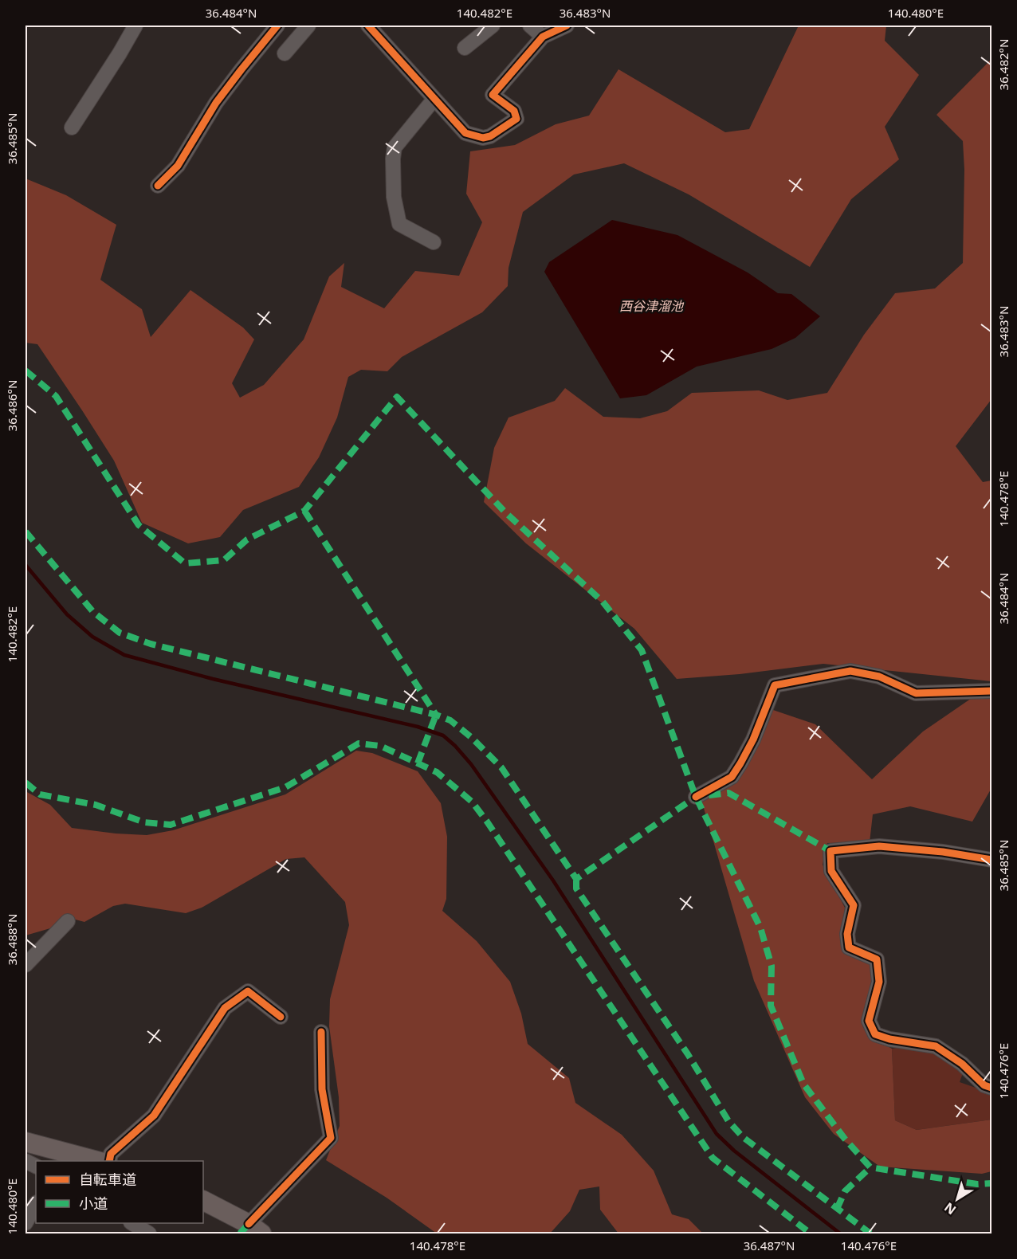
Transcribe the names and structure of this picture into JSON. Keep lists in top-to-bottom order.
{
  "water": ["西谷津溜池"],
  "legend": ["自転車道", "小道"],
  "north": "bottom left",
  "coordinates": [
    "36.484°N",
    "140.482°E",
    "36.483°N",
    "140.480°E",
    "36.482°N",
    "36.485°N",
    "36.486°N",
    "140.478°E",
    "36.488°N",
    "140.476°E",
    "36.487°N"
  ]
}
